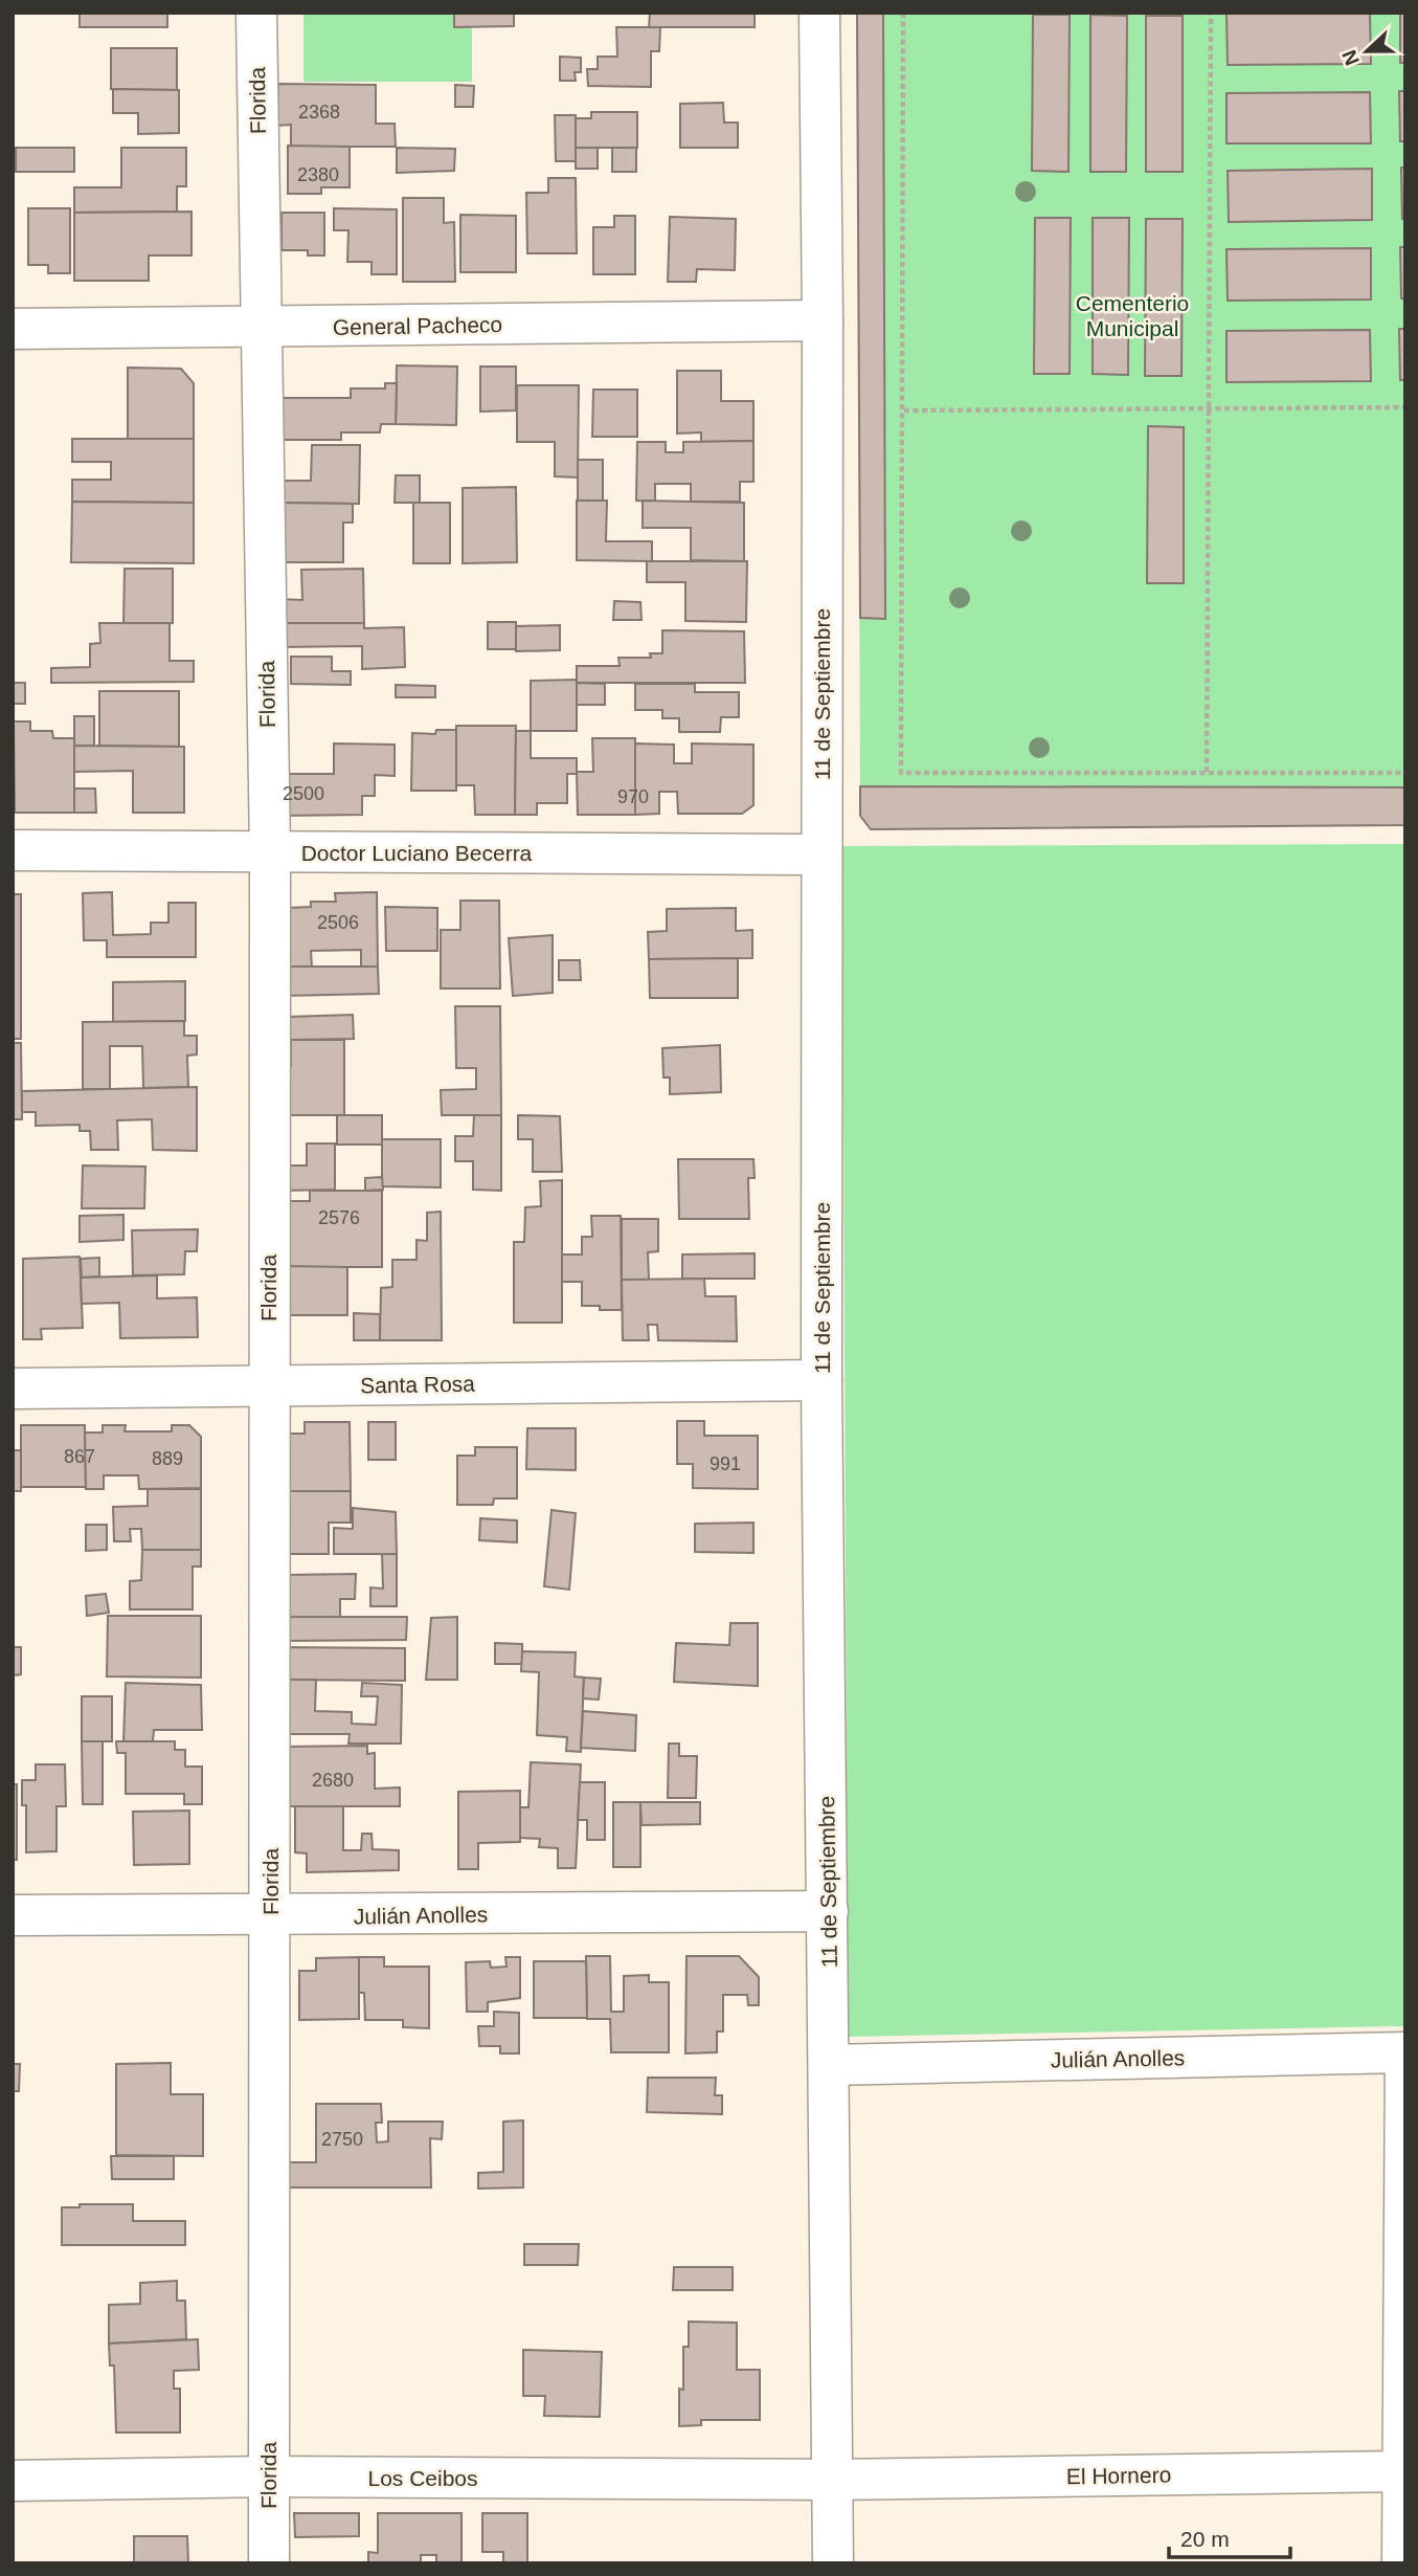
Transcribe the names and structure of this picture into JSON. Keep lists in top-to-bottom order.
{
  "streets": {
    "street": [
      "Florida",
      "General Pacheco",
      "11 de Septiembre",
      "Doctor Luciano Becerra",
      "Santa Rosa",
      "Julián Anolles",
      "El Hornero",
      "Los Ceibos"
    ]
  },
  "crossings": [
    ["Florida", "General Pacheco"],
    ["Florida", "Doctor Luciano Becerra"],
    ["Florida", "Santa Rosa"],
    ["Florida", "Julián Anolles"],
    ["Florida", "Los Ceibos"],
    ["General Pacheco", "11 de Septiembre"],
    ["11 de Septiembre", "Doctor Luciano Becerra"],
    ["11 de Septiembre", "Santa Rosa"],
    ["11 de Septiembre", "Julián Anolles"],
    ["11 de Septiembre", "El Hornero"],
    ["11 de Septiembre", "Los Ceibos"],
    ["El Hornero", "Los Ceibos"]
  ],
  "parks": ["Cementerio Municipal"],
  "house_numbers": [
    "2368",
    "2380",
    "2500",
    "970",
    "2506",
    "2576",
    "867",
    "889",
    "991",
    "2680",
    "2750"
  ],
  "scale_bar": "20 m",
  "north": "left"
}
